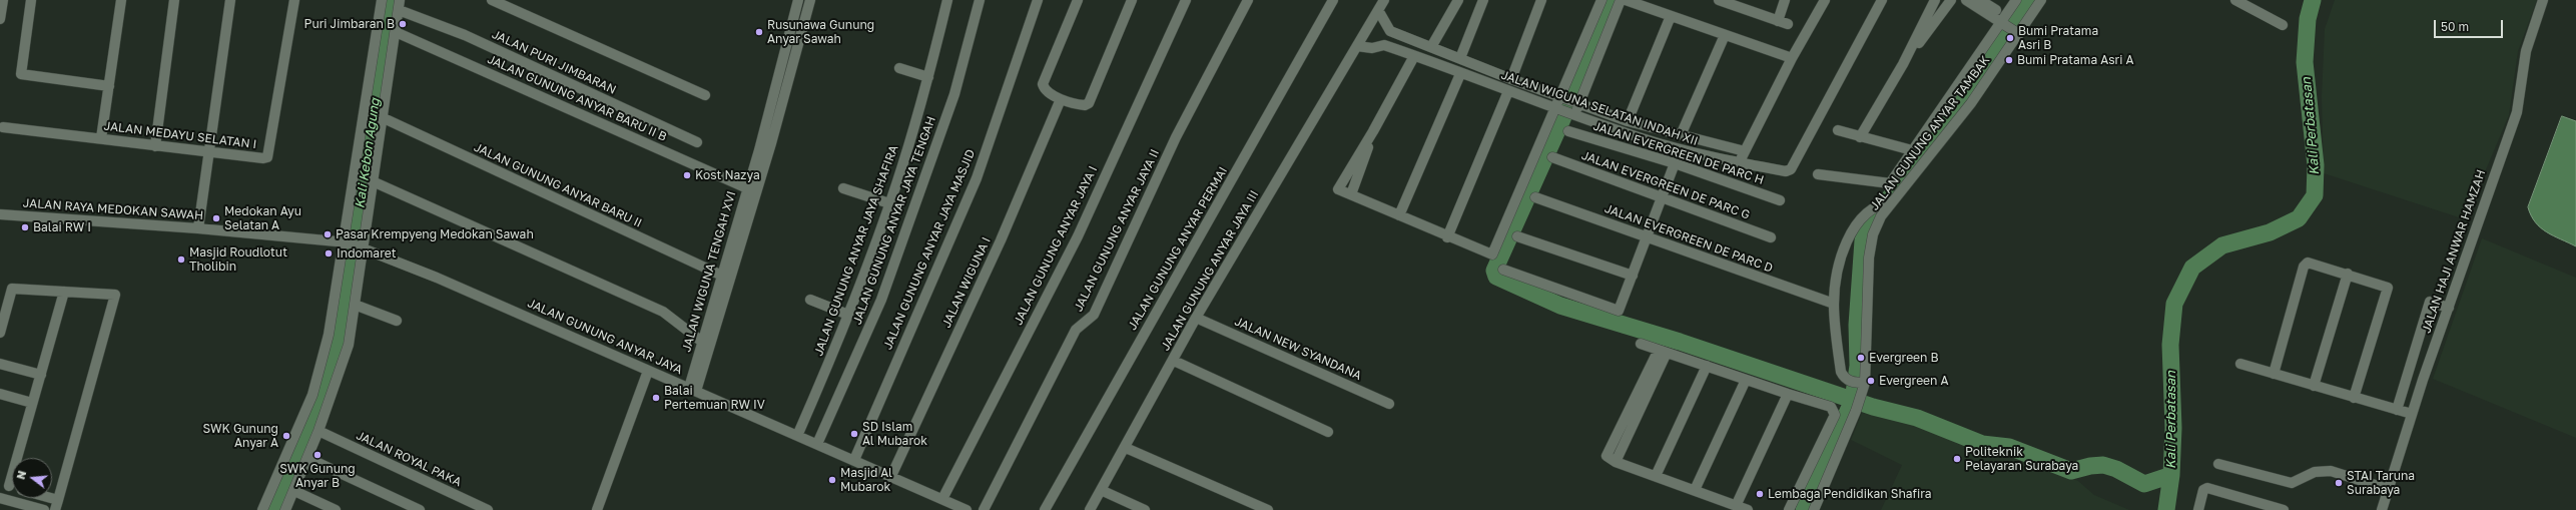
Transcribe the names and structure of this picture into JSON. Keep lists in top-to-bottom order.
{
  "streets": {
    "street": [
      "JALAN PURI JIMBARAN",
      "JALAN GUNUNG ANYAR BARU II B",
      "JALAN WIGUNA SELATAN INDAH XII",
      "JALAN GUNUNG ANYAR TAMBAK",
      "JALAN MEDAYU SELATAN I",
      "JALAN EVERGREEN DE PARC H",
      "JALAN GUNUNG ANYAR BARU II",
      "JALAN EVERGREEN DE PARC G",
      "JALAN RAYA MEDOKAN SAWAH",
      "JALAN GUNUNG ANYAR JAYA TENGAH",
      "JALAN GUNUNG ANYAR JAYA II",
      "JALAN EVERGREEN DE PARC D",
      "JALAN GUNUNG ANYAR JAYA I",
      "JALAN GUNUNG ANYAR PERMAI",
      "JALAN GUNUNG ANYAR JAYA MASJID",
      "JALAN GUNUNG ANYAR JAYA SHAFIRA",
      "JALAN HAJI ANWAR HAMZAH",
      "JALAN GUNUNG ANYAR JAYA III",
      "JALAN WIGUNA TENGAH XVI",
      "JALAN WIGUNA I",
      "JALAN GUNUNG ANYAR JAYA",
      "JALAN NEW SYANDANA",
      "JALAN ROYAL PAKA"
    ]
  },
  "crossings": [
    ["JALAN GUNUNG ANYAR BARU II B", "JALAN WIGUNA TENGAH XVI"],
    ["JALAN WIGUNA SELATAN INDAH XII", "JALAN GUNUNG ANYAR JAYA III"],
    ["JALAN GUNUNG ANYAR BARU II", "JALAN WIGUNA TENGAH XVI"],
    ["JALAN RAYA MEDOKAN SAWAH", "JALAN GUNUNG ANYAR JAYA"],
    ["JALAN GUNUNG ANYAR JAYA TENGAH", "JALAN GUNUNG ANYAR JAYA"],
    ["JALAN GUNUNG ANYAR JAYA I", "JALAN GUNUNG ANYAR JAYA"],
    ["JALAN GUNUNG ANYAR JAYA MASJID", "JALAN GUNUNG ANYAR JAYA"],
    ["JALAN GUNUNG ANYAR JAYA SHAFIRA", "JALAN GUNUNG ANYAR JAYA"],
    ["JALAN GUNUNG ANYAR JAYA III", "JALAN NEW SYANDANA"],
    ["JALAN WIGUNA TENGAH XVI", "JALAN GUNUNG ANYAR JAYA"],
    ["JALAN WIGUNA I", "JALAN GUNUNG ANYAR JAYA"]
  ],
  "water": ["Kali Perbatasan", "Kali Kebon Agung"],
  "places": [
    "Puri Jimbaran B",
    "Rusunawa Gunung Anyar Sawah",
    "Bumi Pratama Asri B",
    "Bumi Pratama Asri A",
    "Kost Nazya",
    "Medokan Ayu Selatan A",
    "Balai RW I",
    "Pasar Krempyeng Medokan Sawah",
    "Indomaret",
    "Masjid Roudlotut Tholibin",
    "Evergreen B",
    "Evergreen A",
    "Balai Pertemuan RW IV",
    "SD Islam Al Mubarok",
    "SWK Gunung Anyar A",
    "SWK Gunung Anyar B",
    "Politeknik Pelayaran Surabaya",
    "Masjid Al Mubarok",
    "STAI Taruna Surabaya",
    "Lembaga Pendidikan Shafira"
  ],
  "scale_bar": "50 m",
  "north": "left"
}
